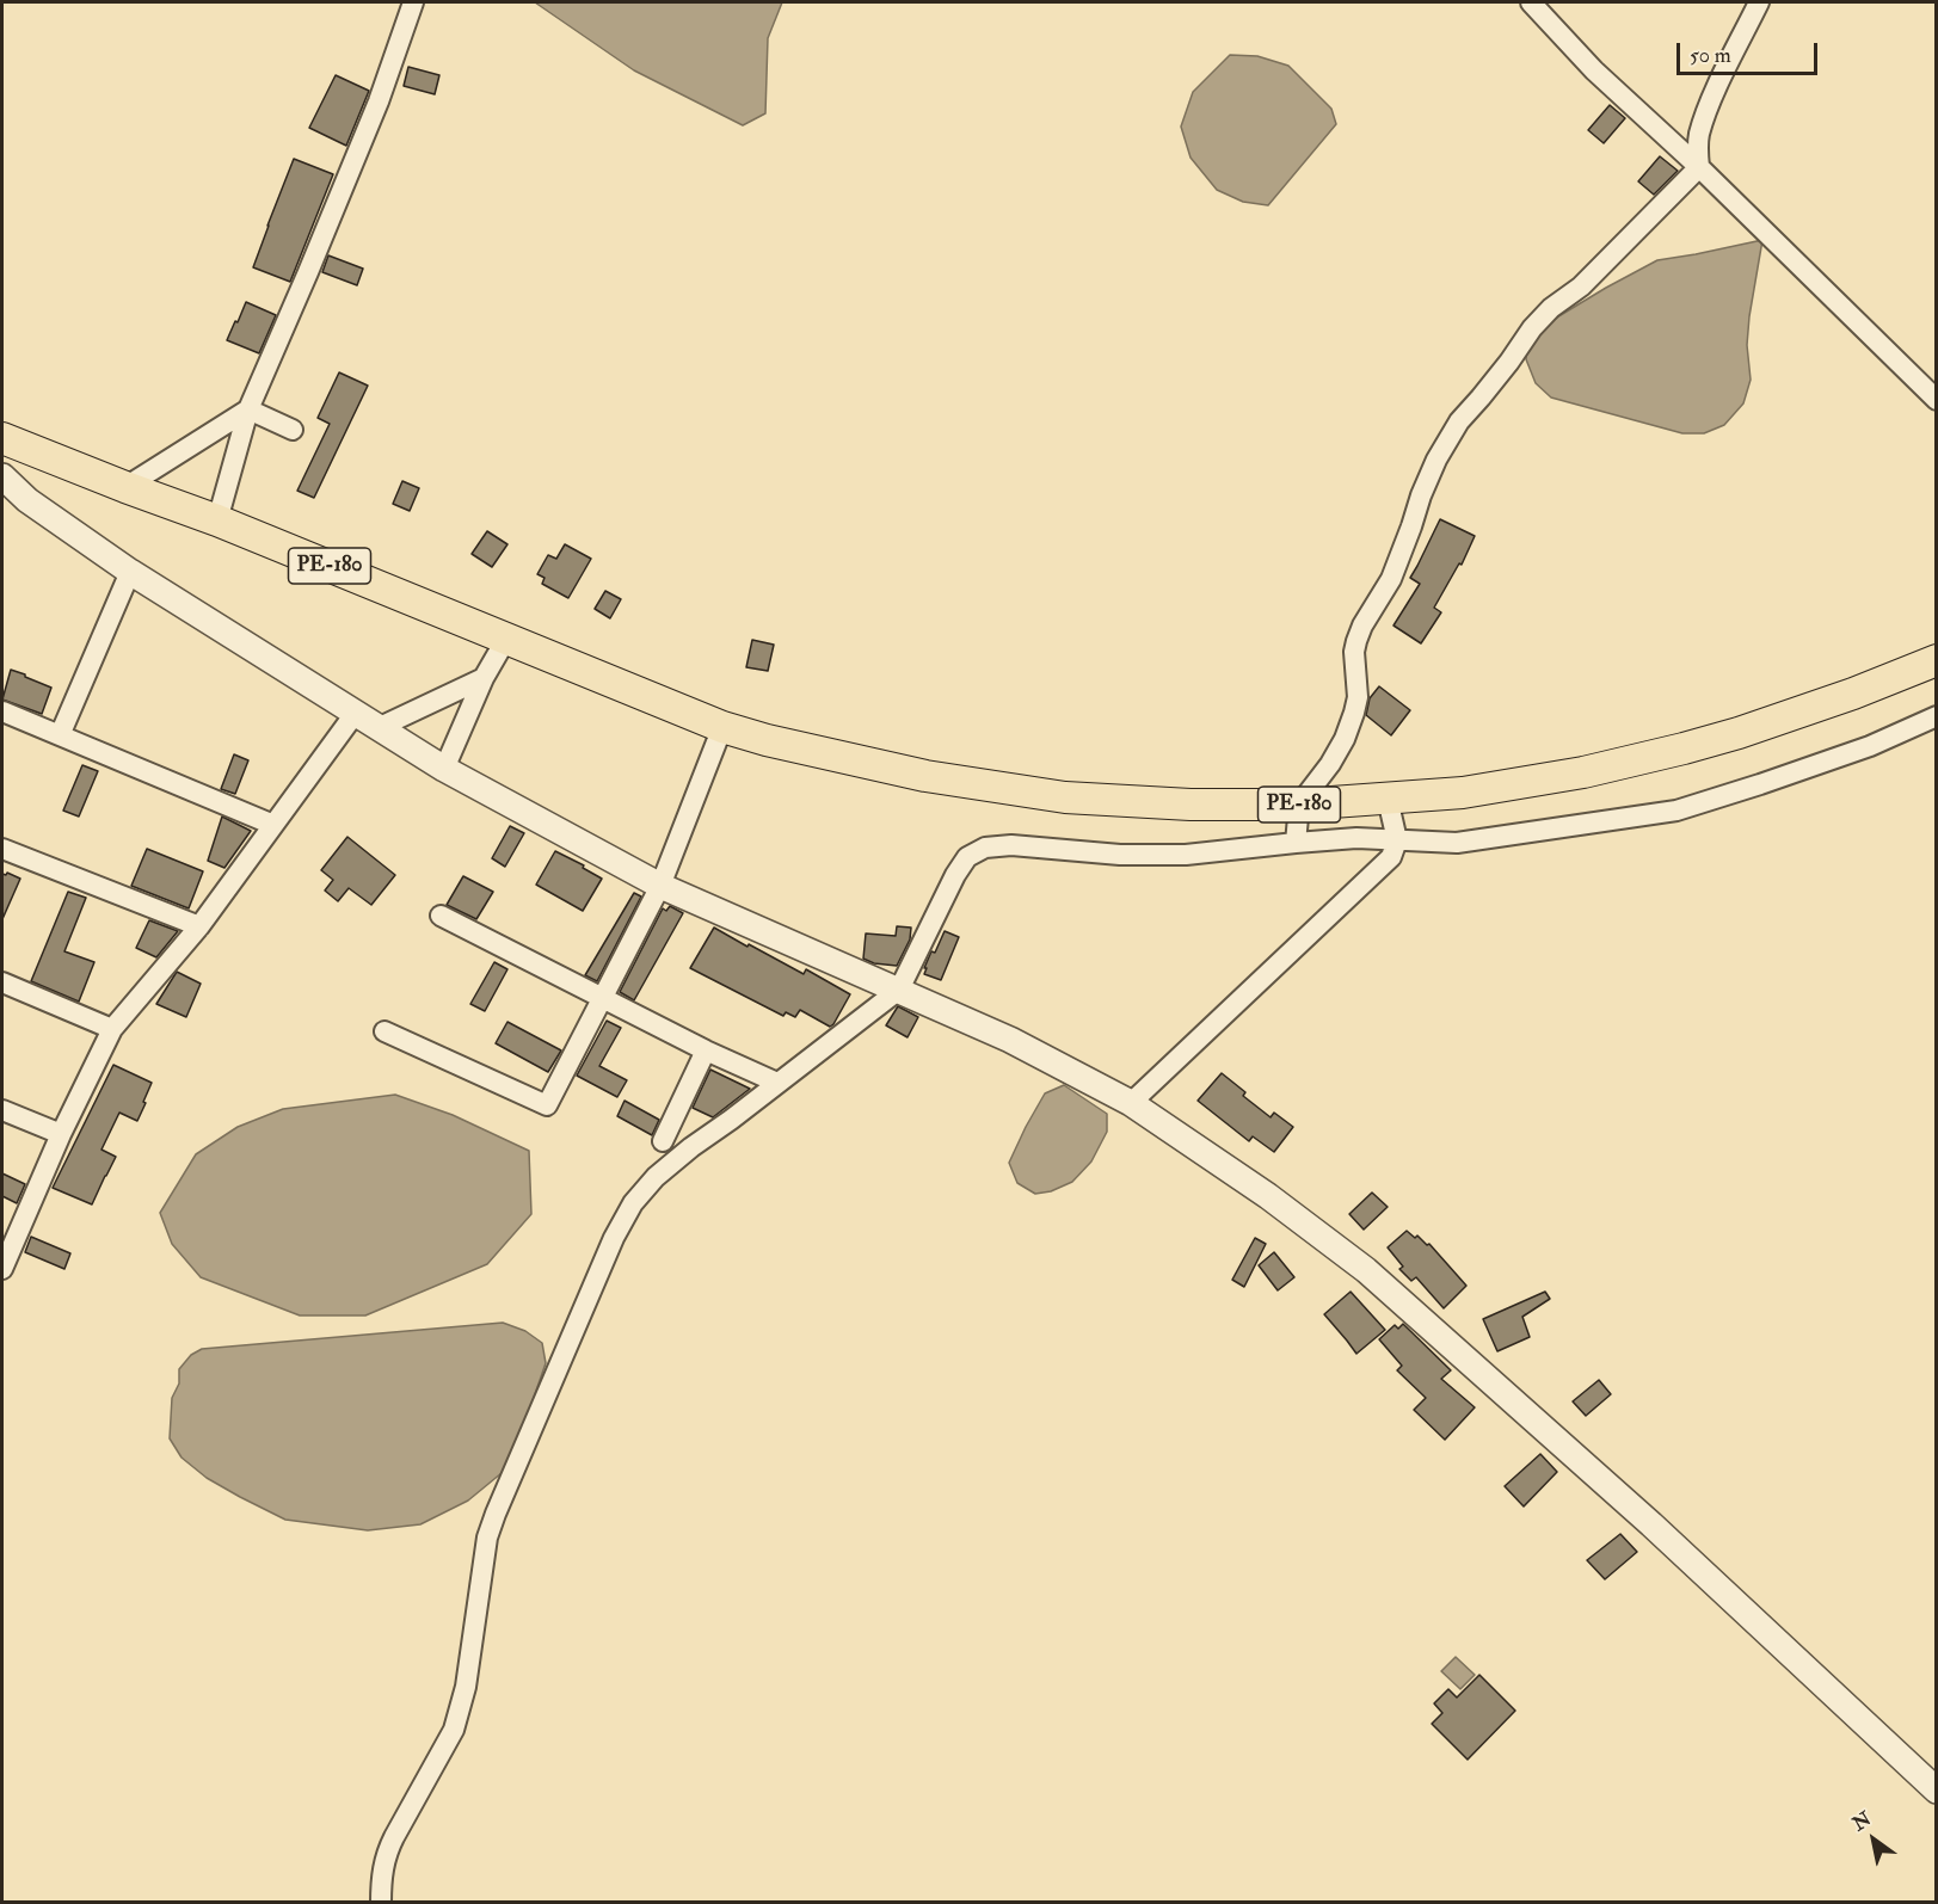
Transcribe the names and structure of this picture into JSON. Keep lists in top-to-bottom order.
{
  "streets": {
    "main road": ["PE-180"]
  },
  "scale_bar": "50 m",
  "north": "top left"
}
